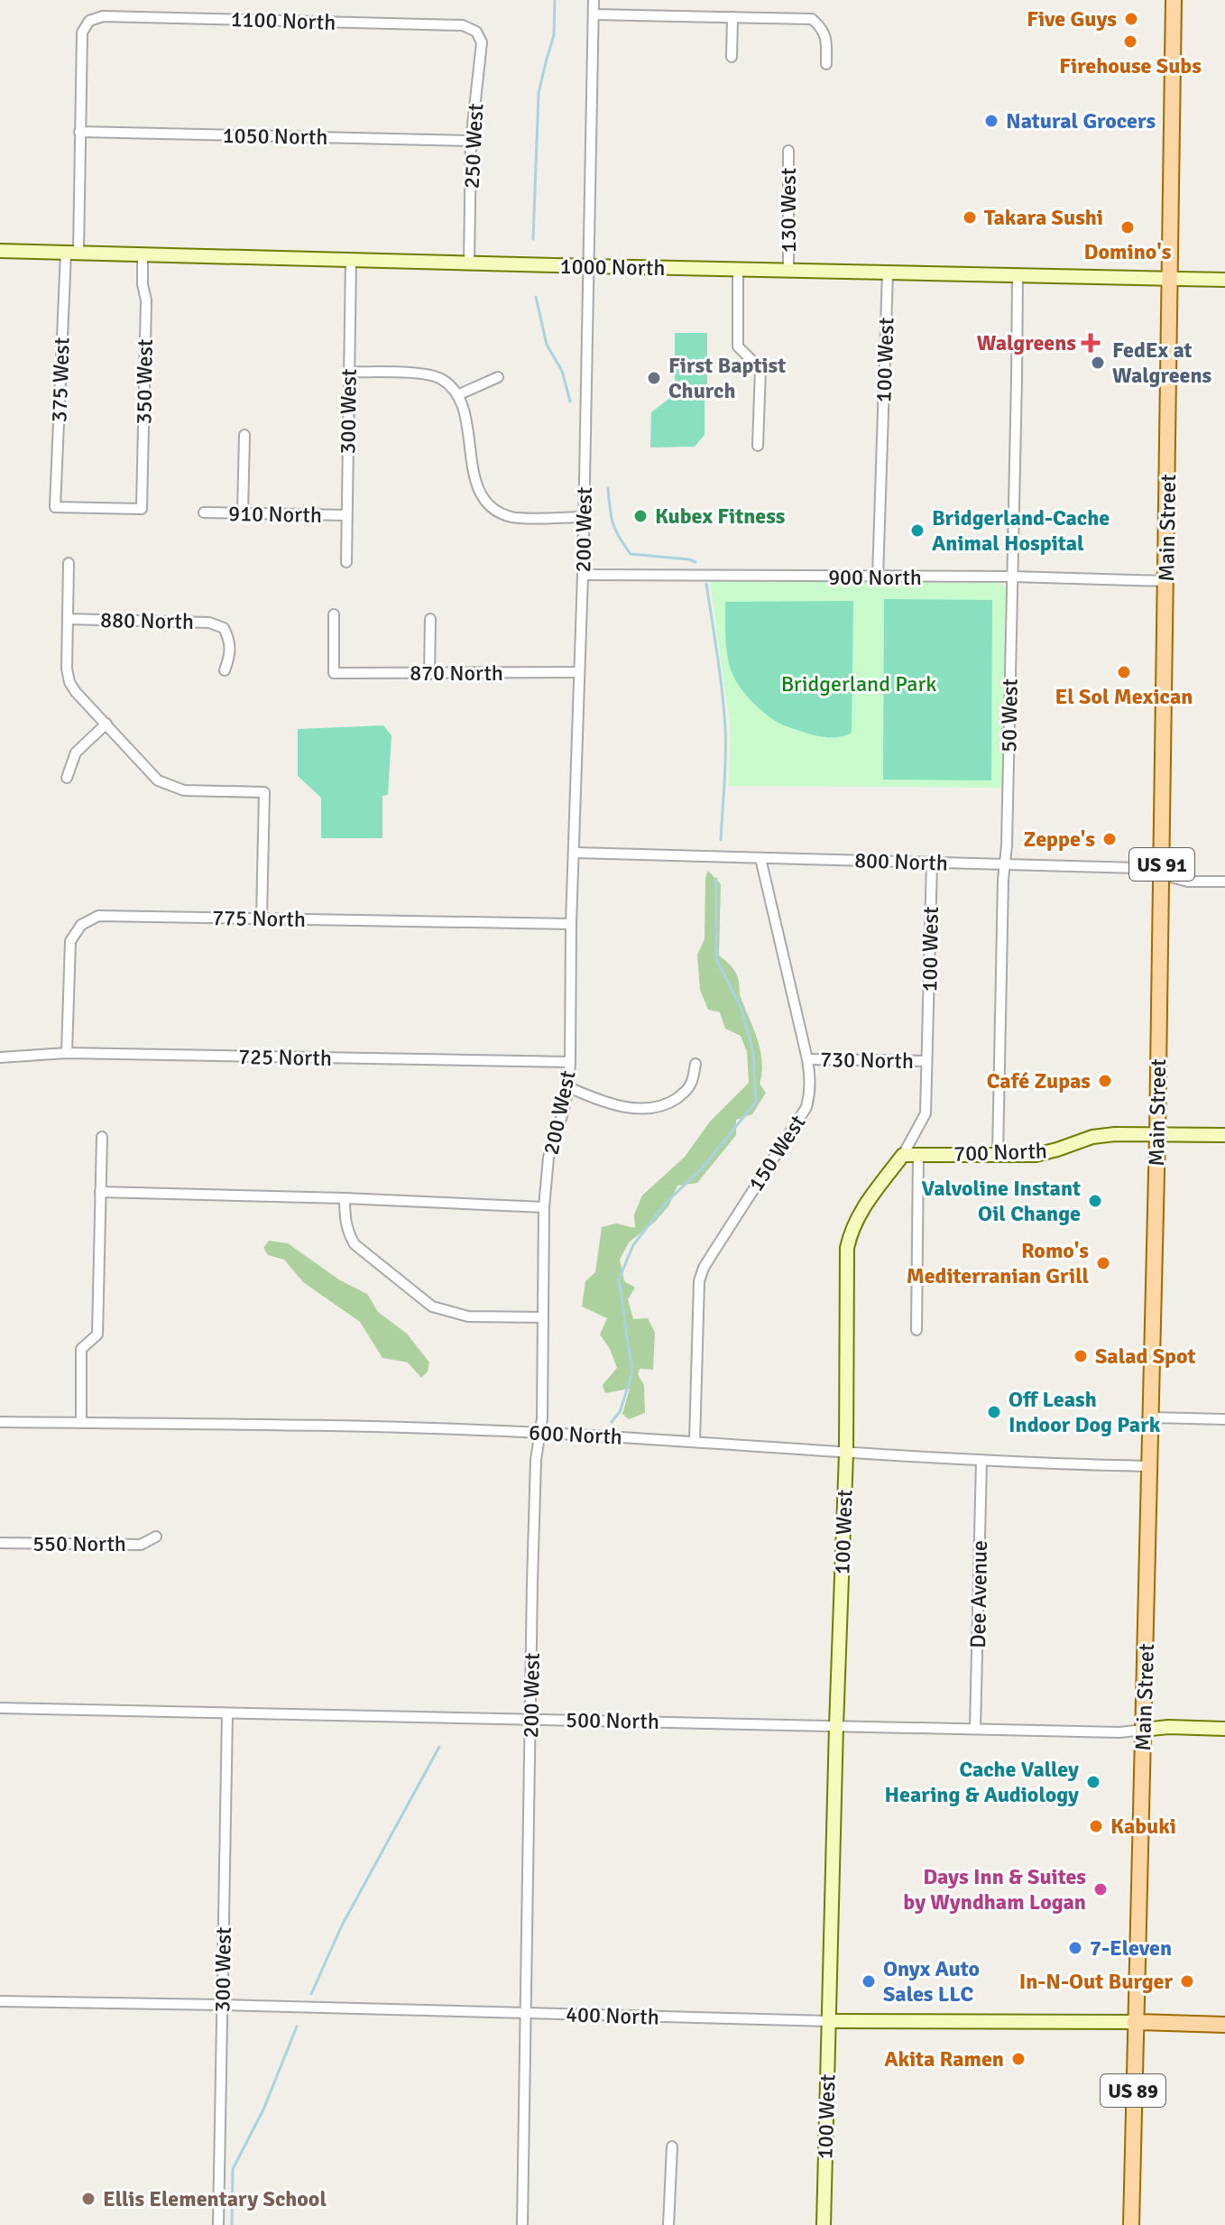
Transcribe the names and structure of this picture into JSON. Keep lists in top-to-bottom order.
{
  "streets": {
    "main road": [
      "Main Street",
      "US 91",
      "400 North",
      "US 89"
    ],
    "street": [
      "1100 North",
      "1050 North",
      "250 West",
      "130 West",
      "1000 North",
      "100 West",
      "375 West",
      "350 West",
      "300 West",
      "910 North",
      "200 West",
      "900 North",
      "880 North",
      "870 North",
      "50 West",
      "800 North",
      "775 North",
      "725 North",
      "730 North",
      "700 North",
      "150 West",
      "600 North",
      "550 North",
      "Dee Avenue",
      "500 North"
    ]
  },
  "crossings": [
    ["1100 North", "250 West"],
    ["1100 North", "375 West"],
    ["1050 North", "250 West"],
    ["1050 North", "375 West"],
    ["250 West", "1000 North"],
    ["130 West", "1000 North"],
    ["1000 North", "100 West"],
    ["1000 North", "375 West"],
    ["1000 North", "350 West"],
    ["1000 North", "300 West"],
    ["1000 North", "Main Street"],
    ["1000 North", "200 West"],
    ["1000 North", "50 West"],
    ["100 West", "900 North"],
    ["100 West", "800 North"],
    ["100 West", "730 North"],
    ["100 West", "700 North"],
    ["100 West", "600 North"],
    ["100 West", "500 North"],
    ["100 West", "400 North"],
    ["375 West", "350 West"],
    ["300 West", "910 North"],
    ["300 West", "500 North"],
    ["300 West", "400 North"],
    ["Main Street", "900 North"],
    ["Main Street", "800 North"],
    ["Main Street", "700 North"],
    ["Main Street", "600 North"],
    ["Main Street", "500 North"],
    ["Main Street", "400 North"],
    ["200 West", "900 North"],
    ["200 West", "870 North"],
    ["200 West", "800 North"],
    ["200 West", "775 North"],
    ["200 West", "725 North"],
    ["200 West", "600 North"],
    ["200 West", "500 North"],
    ["200 West", "400 North"],
    ["900 North", "50 West"],
    ["50 West", "800 North"],
    ["50 West", "700 North"],
    ["800 North", "150 West"],
    ["775 North", "725 North"],
    ["730 North", "150 West"],
    ["150 West", "600 North"],
    ["600 North", "Dee Avenue"],
    ["Dee Avenue", "500 North"]
  ],
  "parks": ["Bridgerland Park"],
  "places": {
    "other": [
      "Five Guys",
      "Firehouse Subs",
      "Natural Grocers",
      "Takara Sushi",
      "Domino's",
      "FedEx at Walgreens",
      "First Baptist Church",
      "Kubex Fitness",
      "Bridgerland-Cache Animal Hospital",
      "El Sol Mexican",
      "Zeppe's",
      "Café Zupas",
      "Valvoline Instant Oil Change",
      "Romo's Mediterranian Grill",
      "Salad Spot",
      "Off Leash Indoor Dog Park",
      "Cache Valley Hearing & Audiology",
      "Kabuki",
      "Days Inn & Suites by Wyndham Logan",
      "7-Eleven",
      "Onyx Auto Sales LLC",
      "In-N-Out Burger",
      "Akita Ramen",
      "Ellis Elementary School"
    ],
    "health": ["Walgreens"]
  }
}
